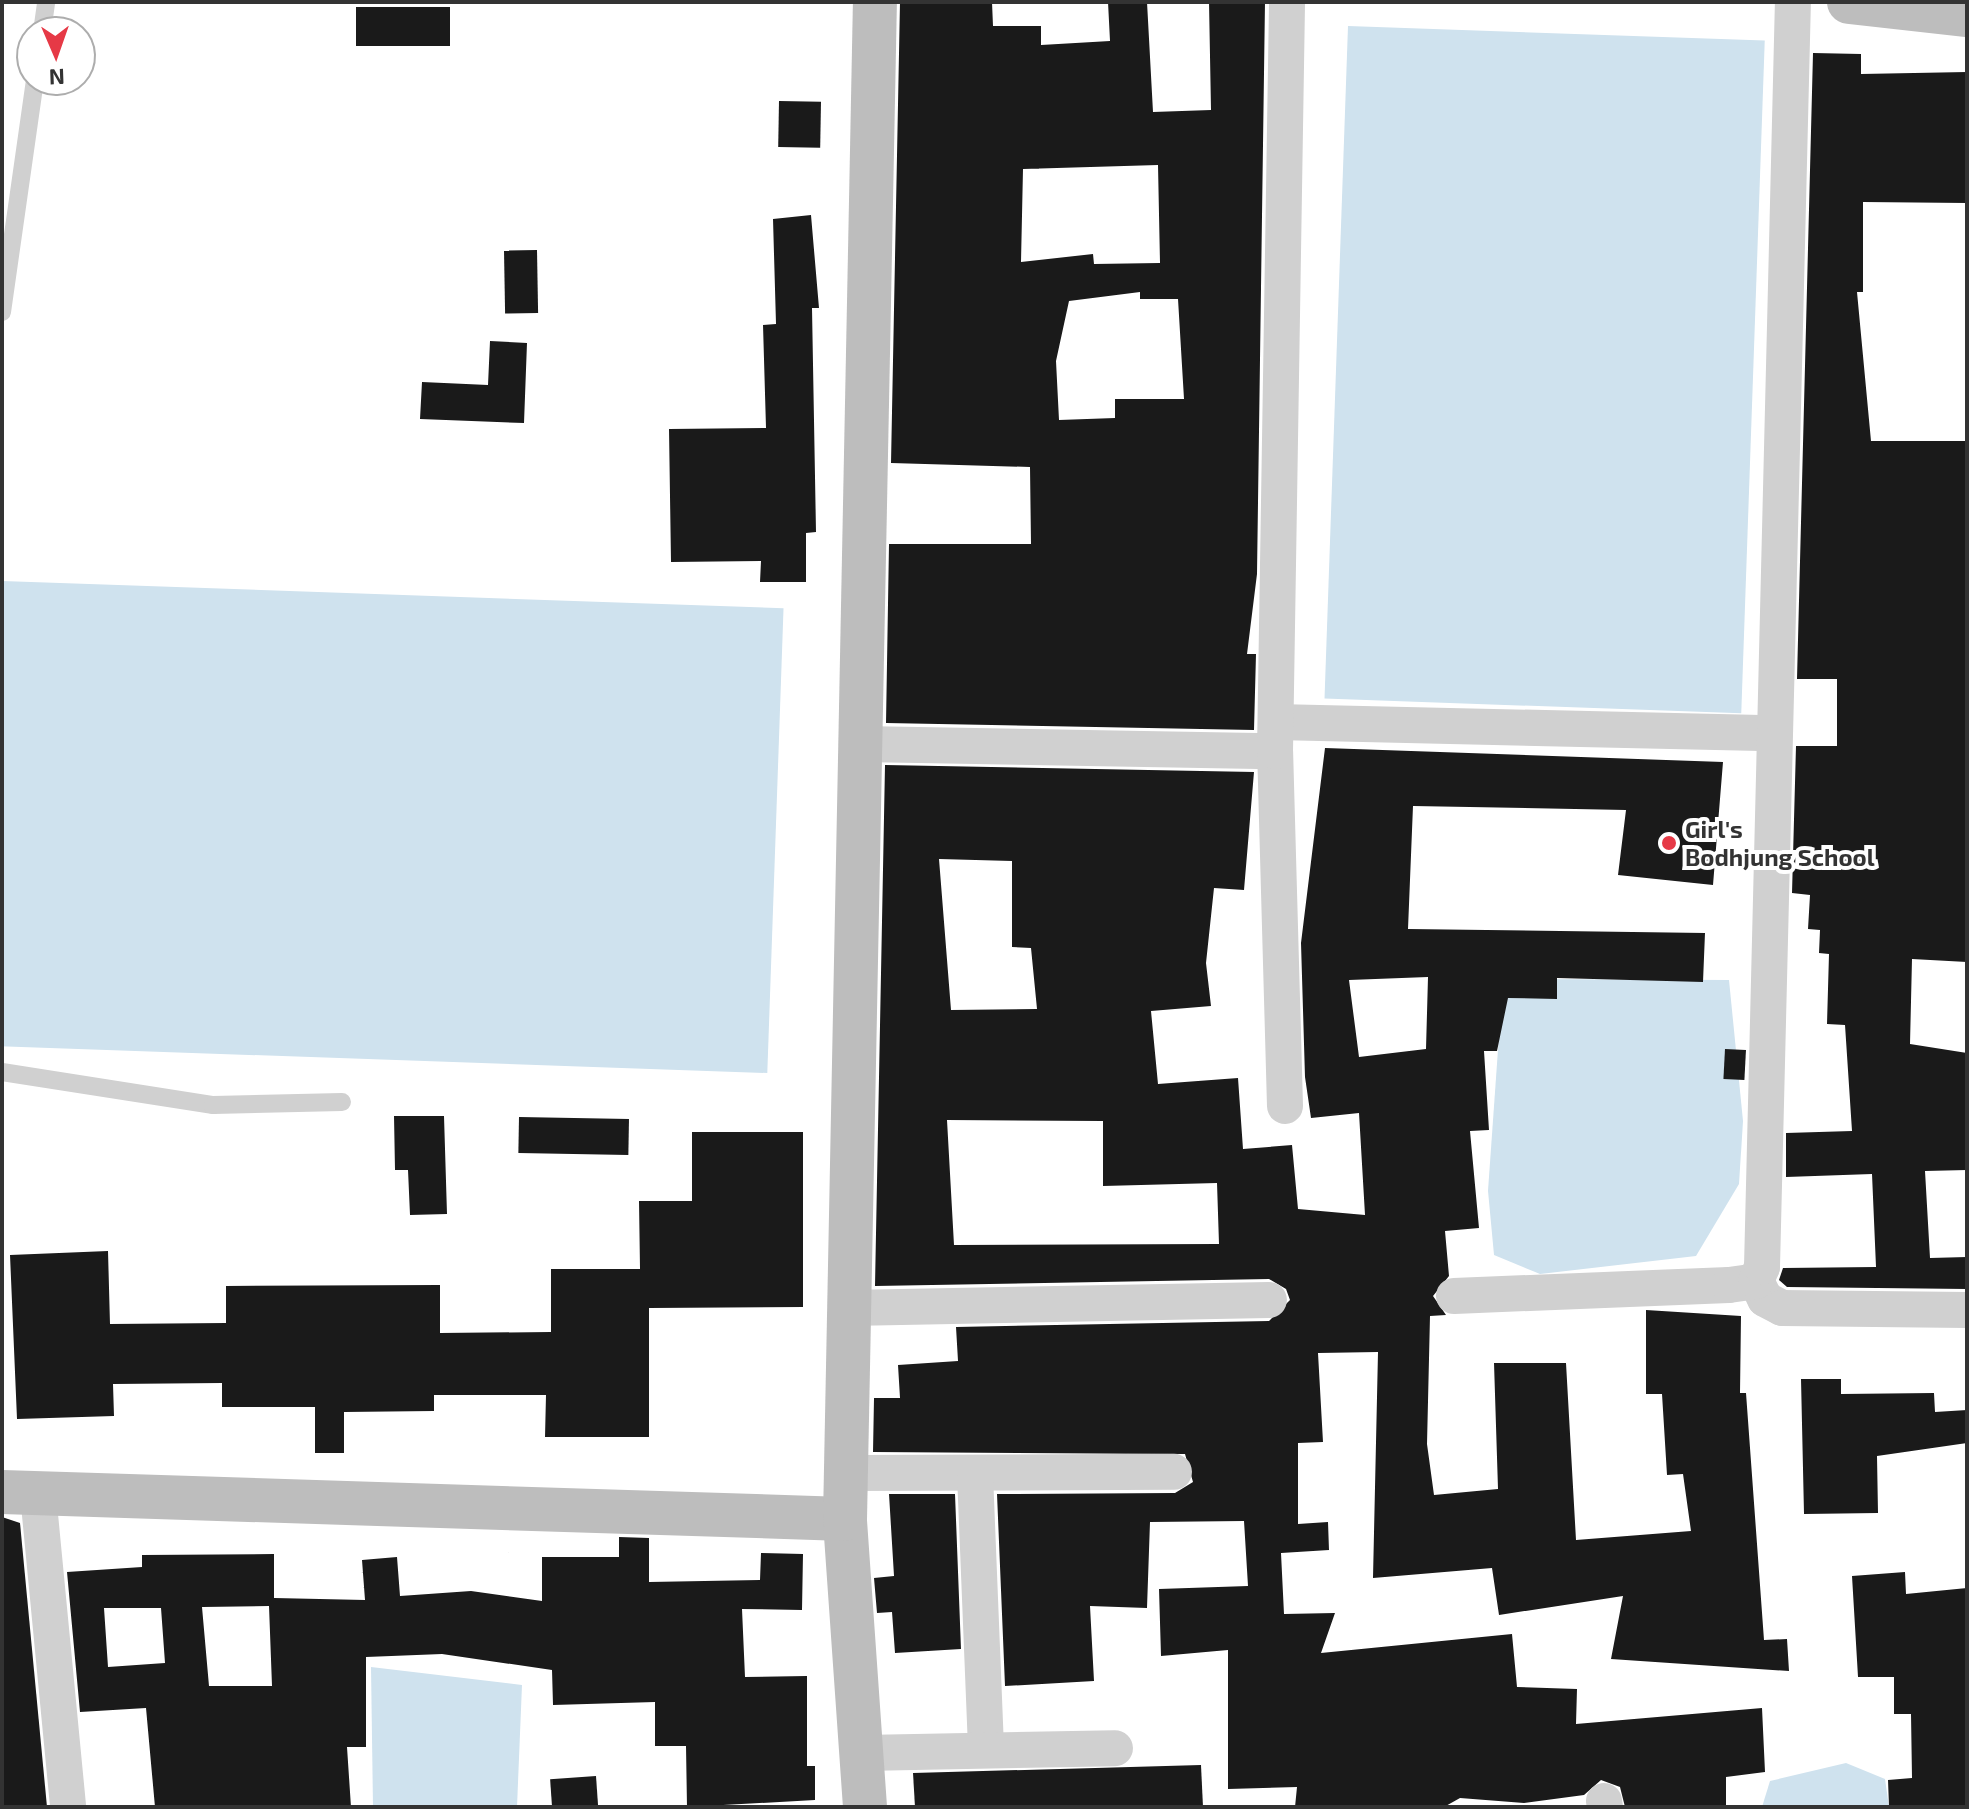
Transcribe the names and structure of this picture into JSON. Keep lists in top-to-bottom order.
{
  "places": ["Girl's Bodhjung School"],
  "north": "bottom"
}
